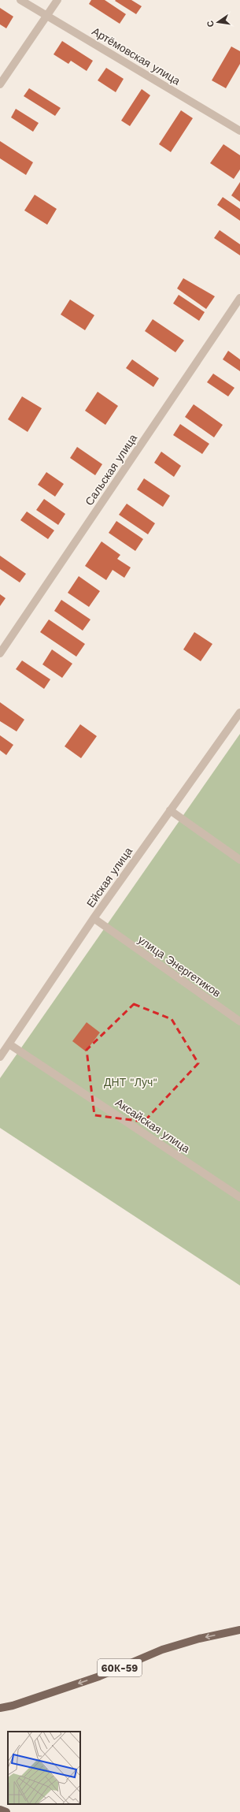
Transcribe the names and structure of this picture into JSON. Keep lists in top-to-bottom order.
{
  "streets": {
    "main road": ["60К-59"],
    "street": [
      "Артёмовская улица",
      "Сальская улица",
      "Ейская улица",
      "улица Энергетиков",
      "Аксайская улица"
    ]
  },
  "crossings": [
    ["Ейская улица", "улица Энергетиков"],
    ["Ейская улица", "Аксайская улица"]
  ],
  "parks": ["ДНТ \"Луч\""],
  "north": "left"
}
